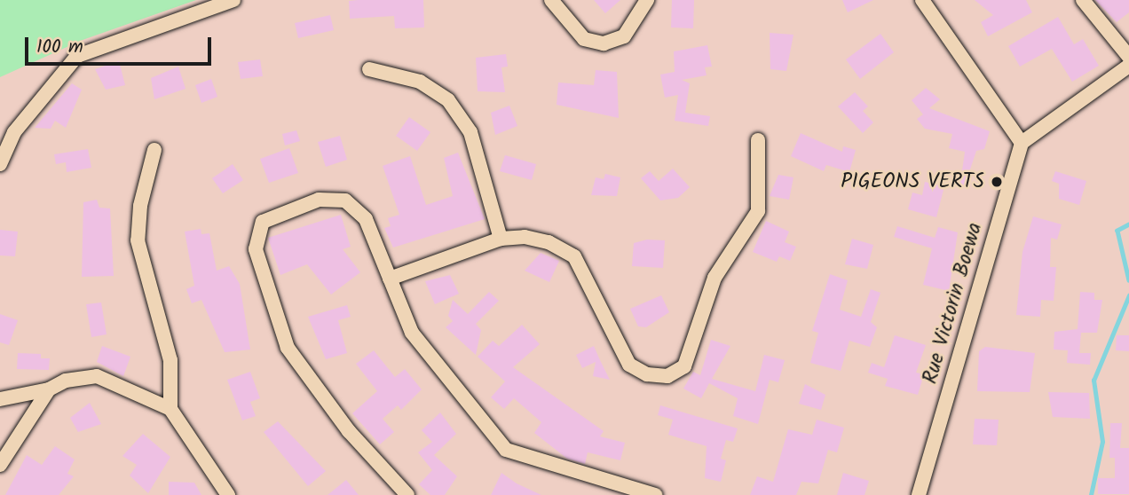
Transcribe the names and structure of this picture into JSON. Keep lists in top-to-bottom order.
{
  "streets": {
    "street": ["Rue Victorin Boewa"]
  },
  "places": ["PIGEONS VERTS"],
  "scale_bar": "100 m"
}
